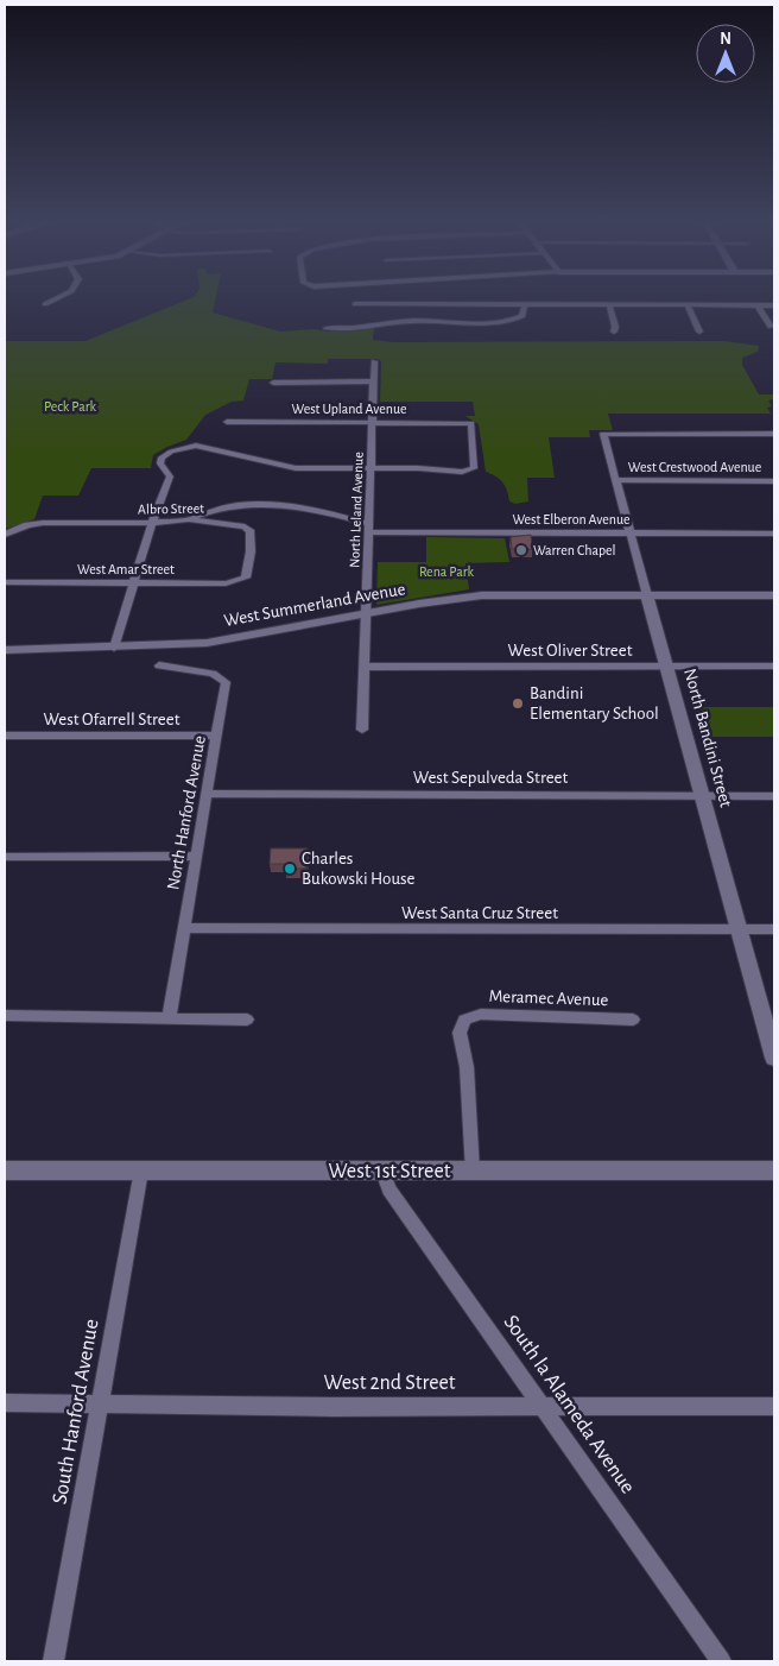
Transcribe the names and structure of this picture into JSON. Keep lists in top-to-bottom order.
{
  "streets": {
    "street": [
      "West Upland Avenue",
      "West Crestwood Avenue",
      "Albro Street",
      "North Leland Avenue",
      "West Elberon Avenue",
      "West Amar Street",
      "West Summerland Avenue",
      "West Oliver Street",
      "West Ofarrell Street",
      "North Bandini Street",
      "West Sepulveda Street",
      "North Hanford Avenue",
      "West Santa Cruz Street",
      "Meramec Avenue",
      "West 1st Street",
      "West 2nd Street",
      "South la Alameda Avenue",
      "South Hanford Avenue"
    ]
  },
  "crossings": [
    ["West Upland Avenue", "North Leland Avenue"],
    ["West Crestwood Avenue", "North Bandini Street"],
    ["Albro Street", "West Elberon Avenue"],
    ["Albro Street", "West Amar Street"],
    ["North Leland Avenue", "West Elberon Avenue"],
    ["North Leland Avenue", "West Summerland Avenue"],
    ["North Leland Avenue", "West Oliver Street"],
    ["West Elberon Avenue", "North Bandini Street"],
    ["West Summerland Avenue", "North Bandini Street"],
    ["West Oliver Street", "North Bandini Street"],
    ["West Ofarrell Street", "North Hanford Avenue"],
    ["North Bandini Street", "West Sepulveda Street"],
    ["North Bandini Street", "West Santa Cruz Street"],
    ["West Sepulveda Street", "North Hanford Avenue"],
    ["North Hanford Avenue", "West Santa Cruz Street"],
    ["Meramec Avenue", "West 1st Street"],
    ["West 1st Street", "South la Alameda Avenue"],
    ["West 1st Street", "South Hanford Avenue"],
    ["West 2nd Street", "South la Alameda Avenue"],
    ["West 2nd Street", "South Hanford Avenue"]
  ],
  "parks": ["Peck Park", "Rena Park"],
  "places": ["Warren Chapel", "Bandini Elementary School", "Charles Bukowski House"],
  "north": "top"
}
